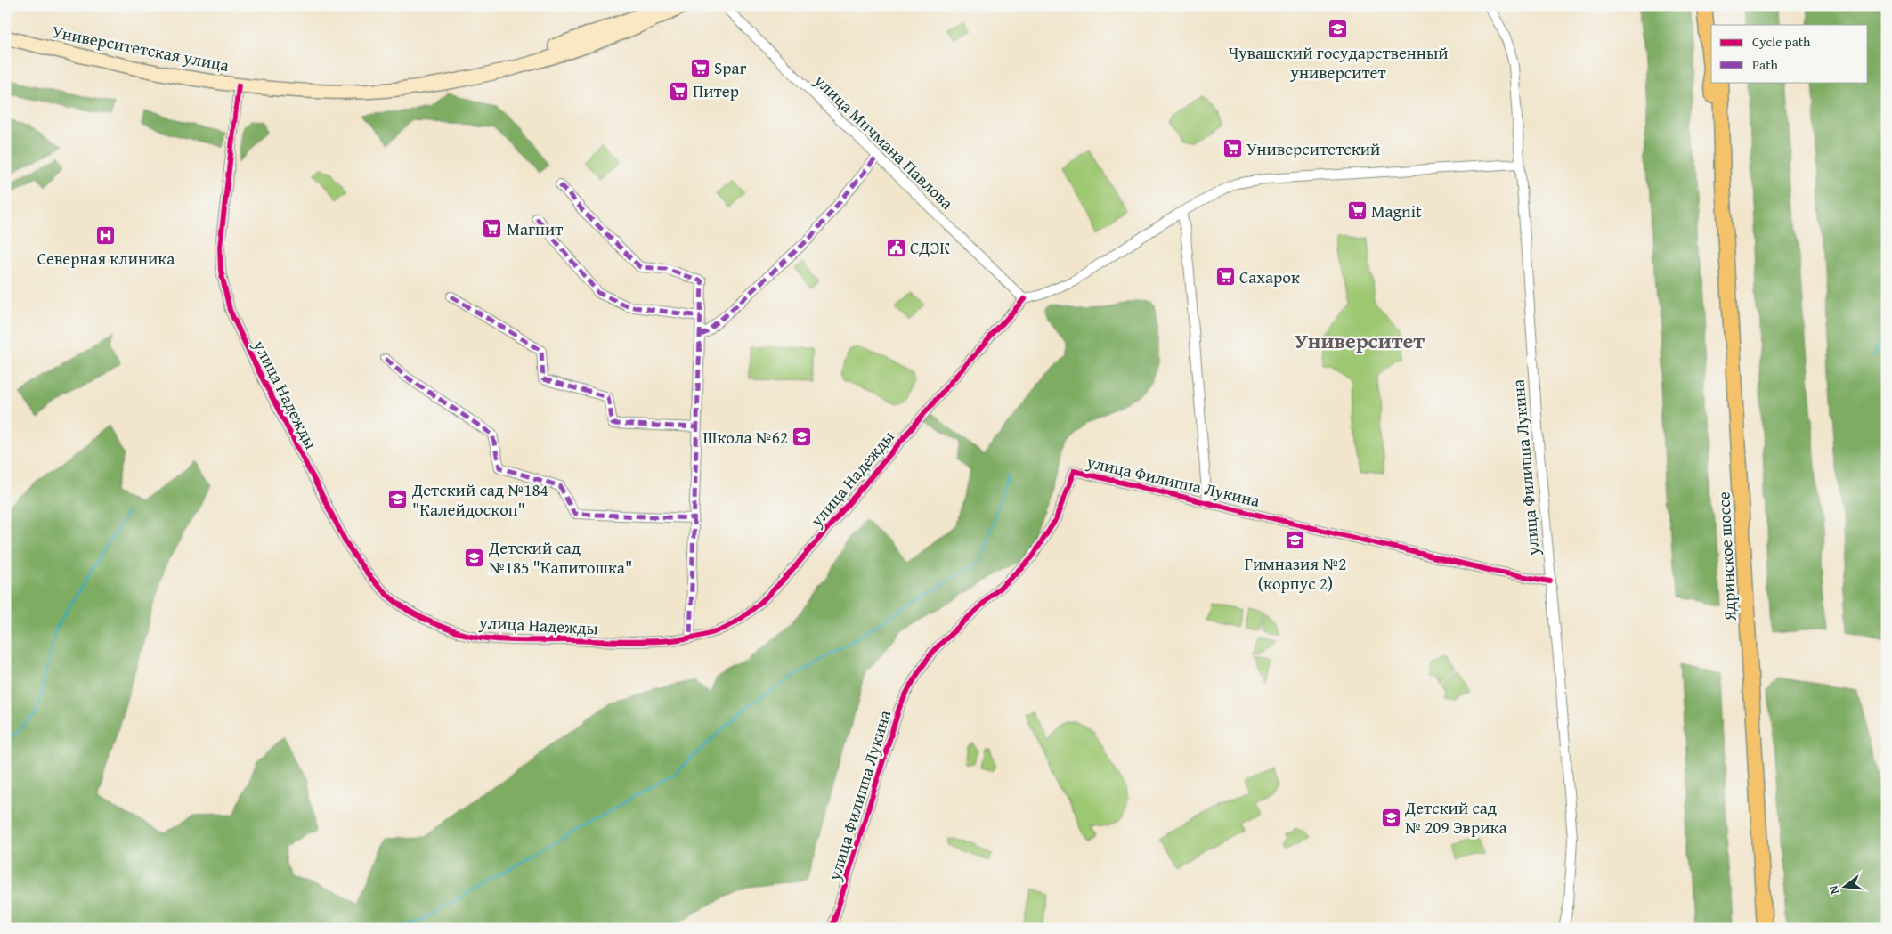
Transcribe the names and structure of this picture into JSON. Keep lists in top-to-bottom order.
{
  "streets": {
    "main road": ["Университетская улица", "Ядринское шоссе"],
    "street": ["улица Мичмана Павлова", "улица Надежды", "улица Филиппа Лукина"]
  },
  "crossings": [
    ["Университетская улица", "улица Надежды"],
    ["улица Мичмана Павлова", "улица Надежды"]
  ],
  "districts": ["Университет"],
  "places": {
    "school or university": [
      "Чувашский государственный университет",
      "Школа №62",
      "Детский сад №184 \"Калейдоскоп\"",
      "Гимназия №2 (корпус 2)",
      "Детский сад №185 \"Капитошка\"",
      "Детский сад № 209 Эврика"
    ],
    "supermarket": [
      "Spar",
      "Питер",
      "Университетский",
      "Magnit",
      "Магнит",
      "Сахарок"
    ],
    "hospital": ["Северная клиника"],
    "public building": ["СДЭК"]
  },
  "legend": ["Cycle path", "Path"],
  "north": "left"
}
